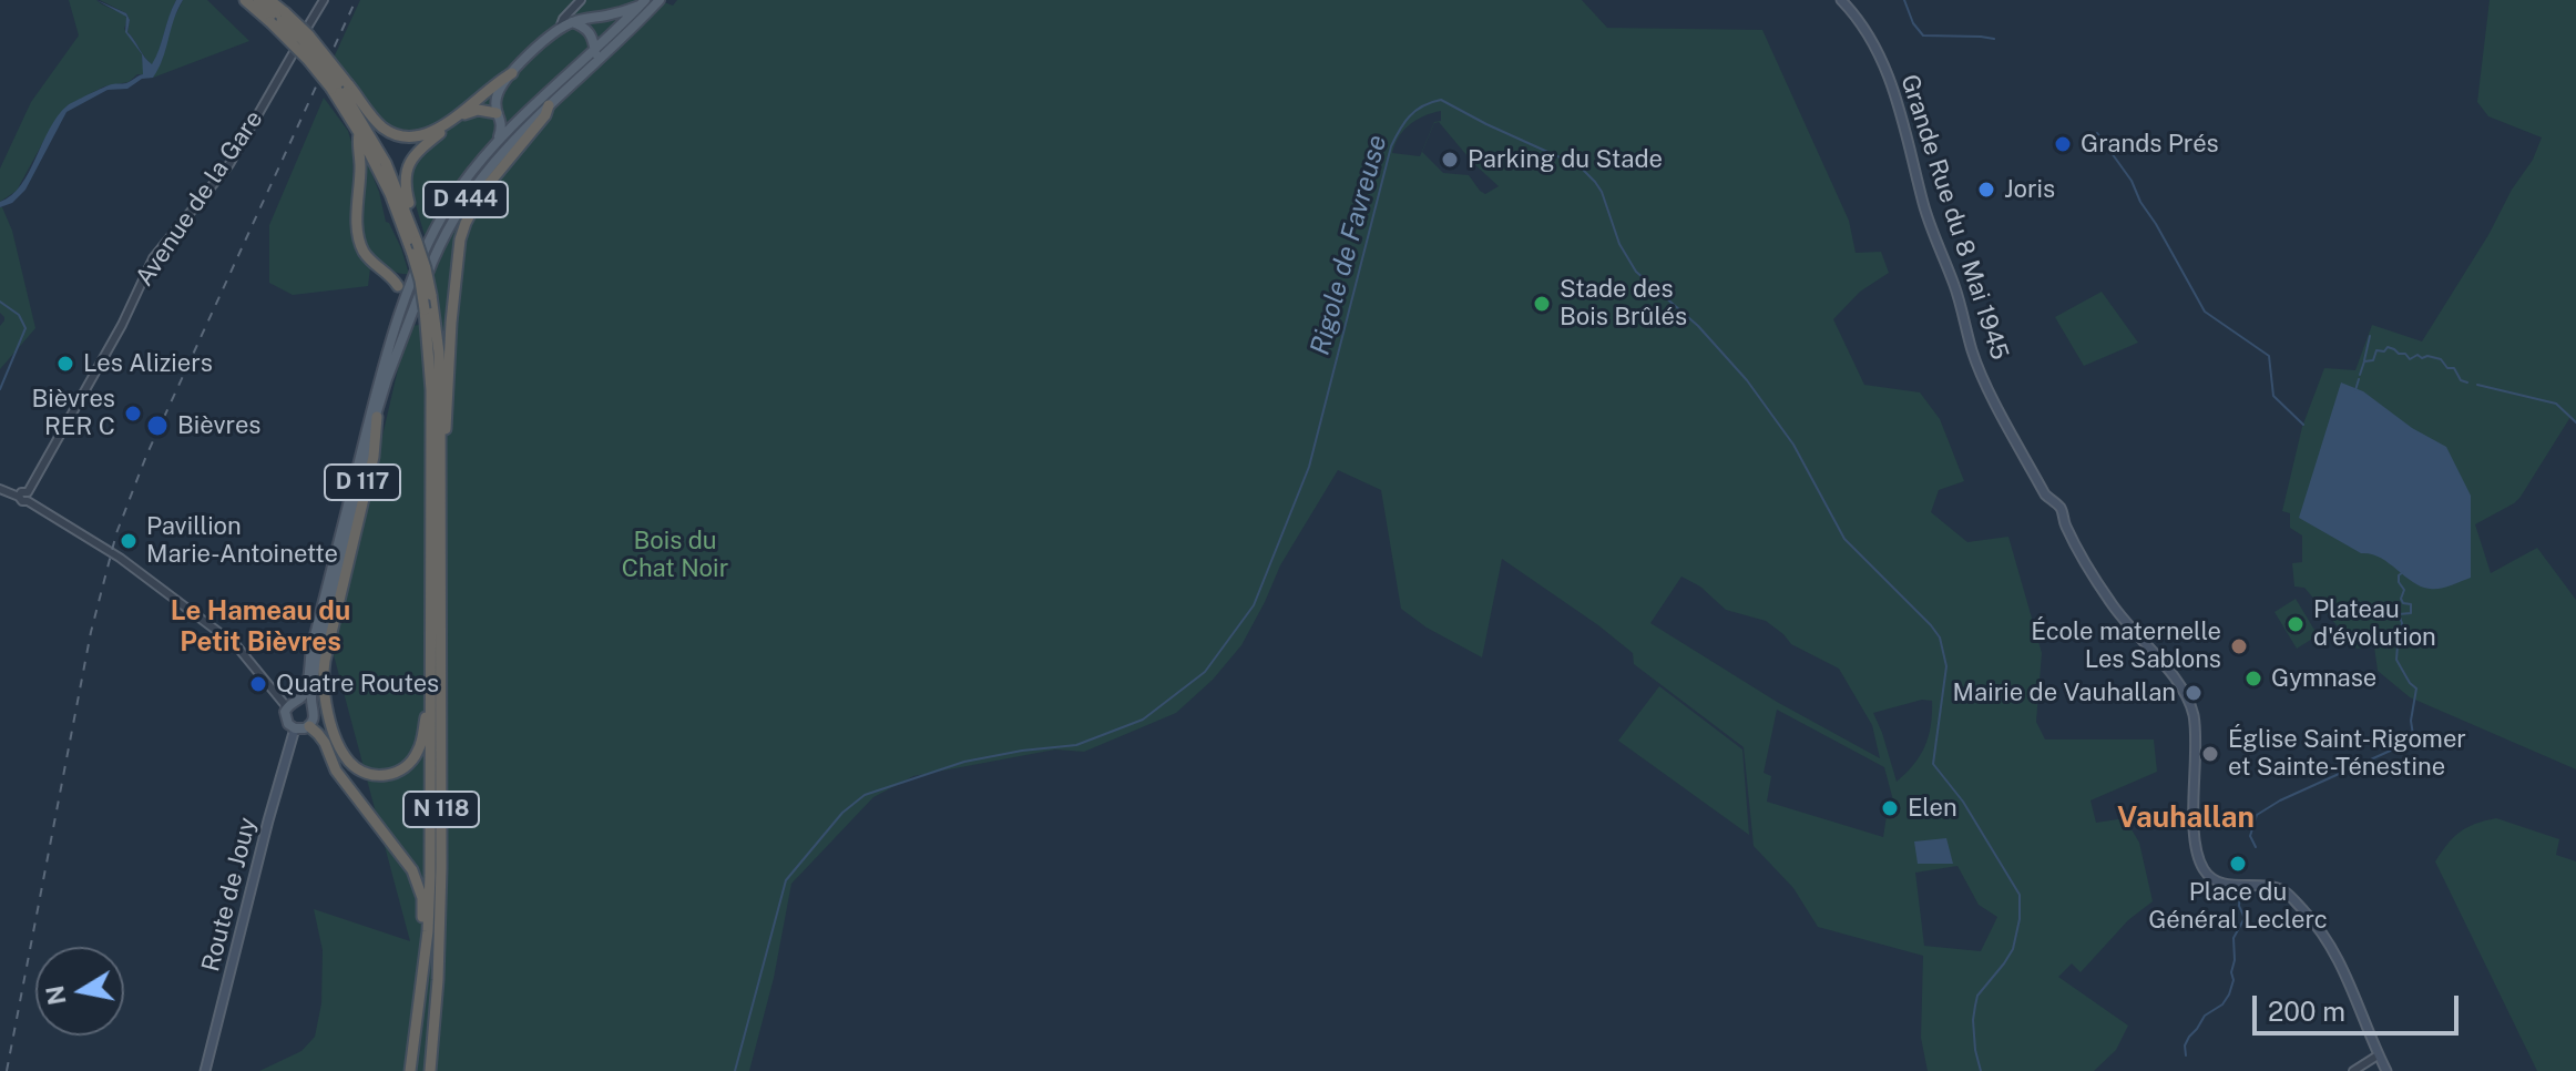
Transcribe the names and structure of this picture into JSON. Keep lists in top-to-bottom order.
{
  "streets": {
    "highway": ["N 118"],
    "main road": [
      "D 444",
      "Grande Rue du 8 Mai 1945",
      "D 117",
      "Route de Jouy"
    ],
    "street": ["Avenue de la Gare"]
  },
  "crossings": [
    ["D 444", "D 117"],
    ["D 117", "Route de Jouy"]
  ],
  "districts": ["Le Hameau du Petit Bièvres", "Vauhallan"],
  "water": ["Rigole de Favreuse"],
  "parks": ["Bois du Chat Noir"],
  "places": [
    "Grands Prés",
    "Parking du Stade",
    "Joris",
    "Stade des Bois Brûlés",
    "Les Aliziers",
    "Bièvres RER C",
    "Bièvres",
    "Pavillion Marie-Antoinette",
    "Plateau d'évolution",
    "École maternelle Les Sablons",
    "Gymnase",
    "Quatre Routes",
    "Mairie de Vauhallan",
    "Église Saint-Rigomer et Sainte-Ténestine",
    "Elen",
    "Place du Général Leclerc"
  ],
  "scale_bar": "200 m",
  "north": "left"
}
